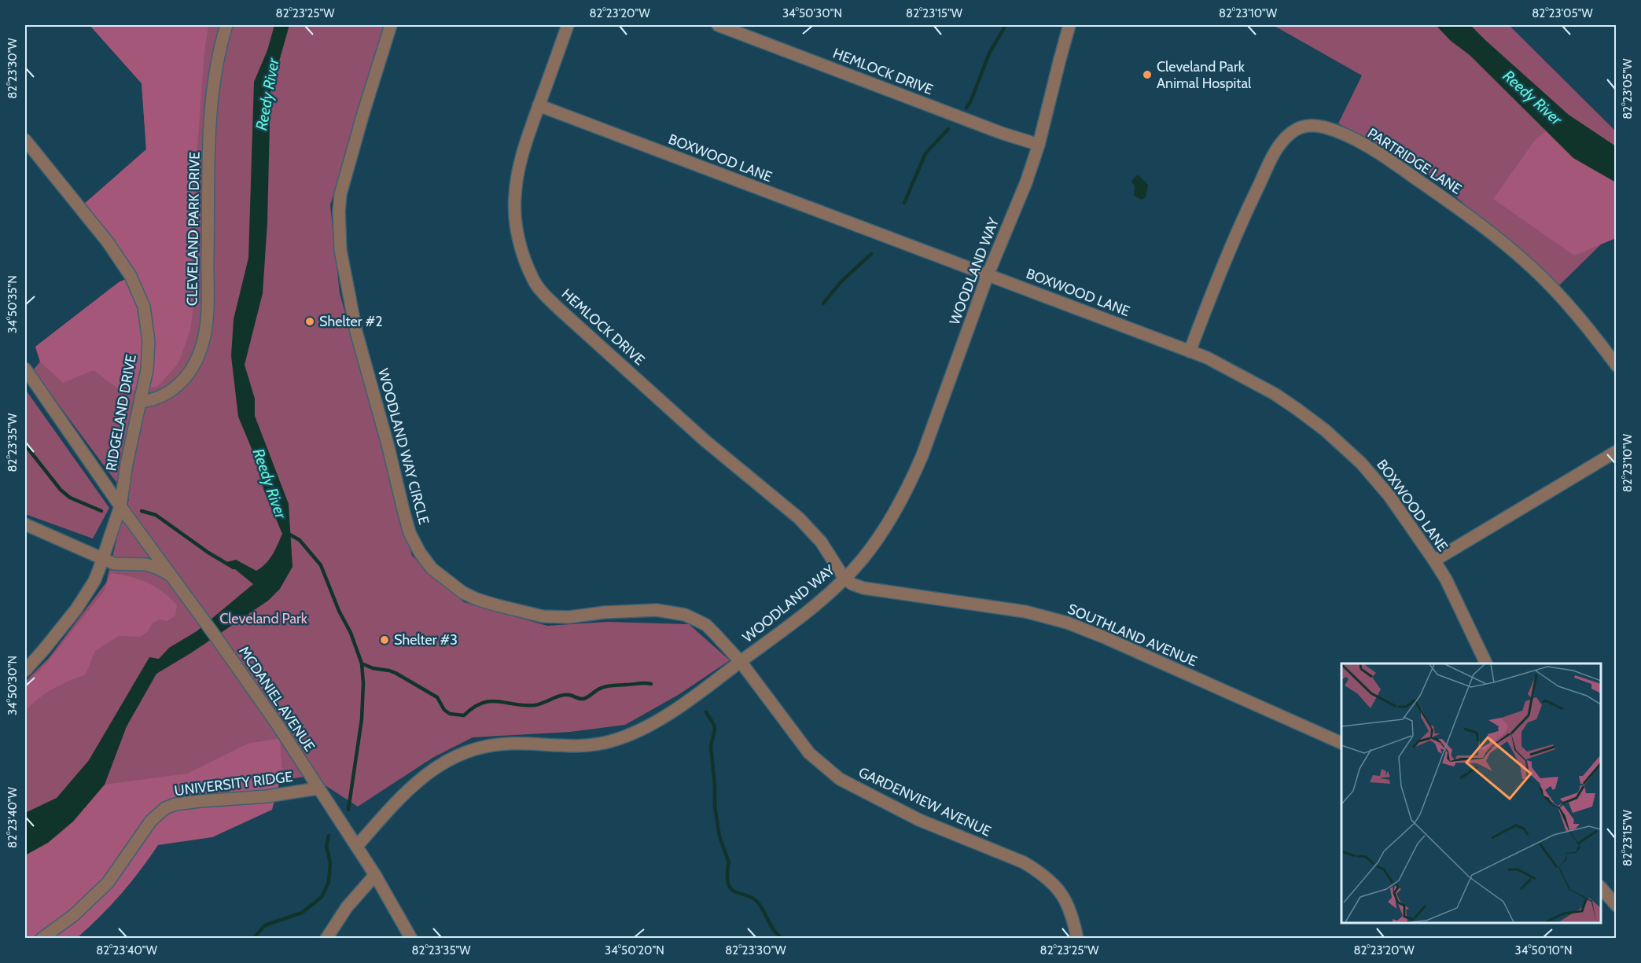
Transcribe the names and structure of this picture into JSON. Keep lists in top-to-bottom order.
{
  "streets": {
    "street": [
      "HEMLOCK DRIVE",
      "BOXWOOD LANE",
      "PARTRIDGE LANE",
      "CLEVELAND PARK DRIVE",
      "WOODLAND WAY",
      "RIDGELAND DRIVE",
      "WOODLAND WAY CIRCLE",
      "SOUTHLAND AVENUE",
      "MCDANIEL AVENUE",
      "UNIVERSITY RIDGE",
      "GARDENVIEW AVENUE"
    ]
  },
  "crossings": [
    ["HEMLOCK DRIVE", "BOXWOOD LANE"],
    ["HEMLOCK DRIVE", "WOODLAND WAY"],
    ["HEMLOCK DRIVE", "SOUTHLAND AVENUE"],
    ["BOXWOOD LANE", "PARTRIDGE LANE"],
    ["BOXWOOD LANE", "WOODLAND WAY"],
    ["CLEVELAND PARK DRIVE", "RIDGELAND DRIVE"],
    ["WOODLAND WAY", "WOODLAND WAY CIRCLE"],
    ["WOODLAND WAY", "SOUTHLAND AVENUE"],
    ["WOODLAND WAY", "MCDANIEL AVENUE"],
    ["WOODLAND WAY", "GARDENVIEW AVENUE"],
    ["RIDGELAND DRIVE", "MCDANIEL AVENUE"],
    ["WOODLAND WAY CIRCLE", "GARDENVIEW AVENUE"],
    ["MCDANIEL AVENUE", "UNIVERSITY RIDGE"]
  ],
  "water": ["Reedy River"],
  "parks": ["Cleveland Park"],
  "places": ["Cleveland Park Animal Hospital", "Shelter #2", "Shelter #3"],
  "coordinates": [
    "82°23'25\"W",
    "82°23'20\"W",
    "34°50'30\"N",
    "82°23'15\"W",
    "82°23'10\"W",
    "82°23'05\"W",
    "82°23'30\"W",
    "34°50'35\"N",
    "82°23'35\"W",
    "82°23'40\"W",
    "34°50'20\"N",
    "34°50'10\"N"
  ]
}
